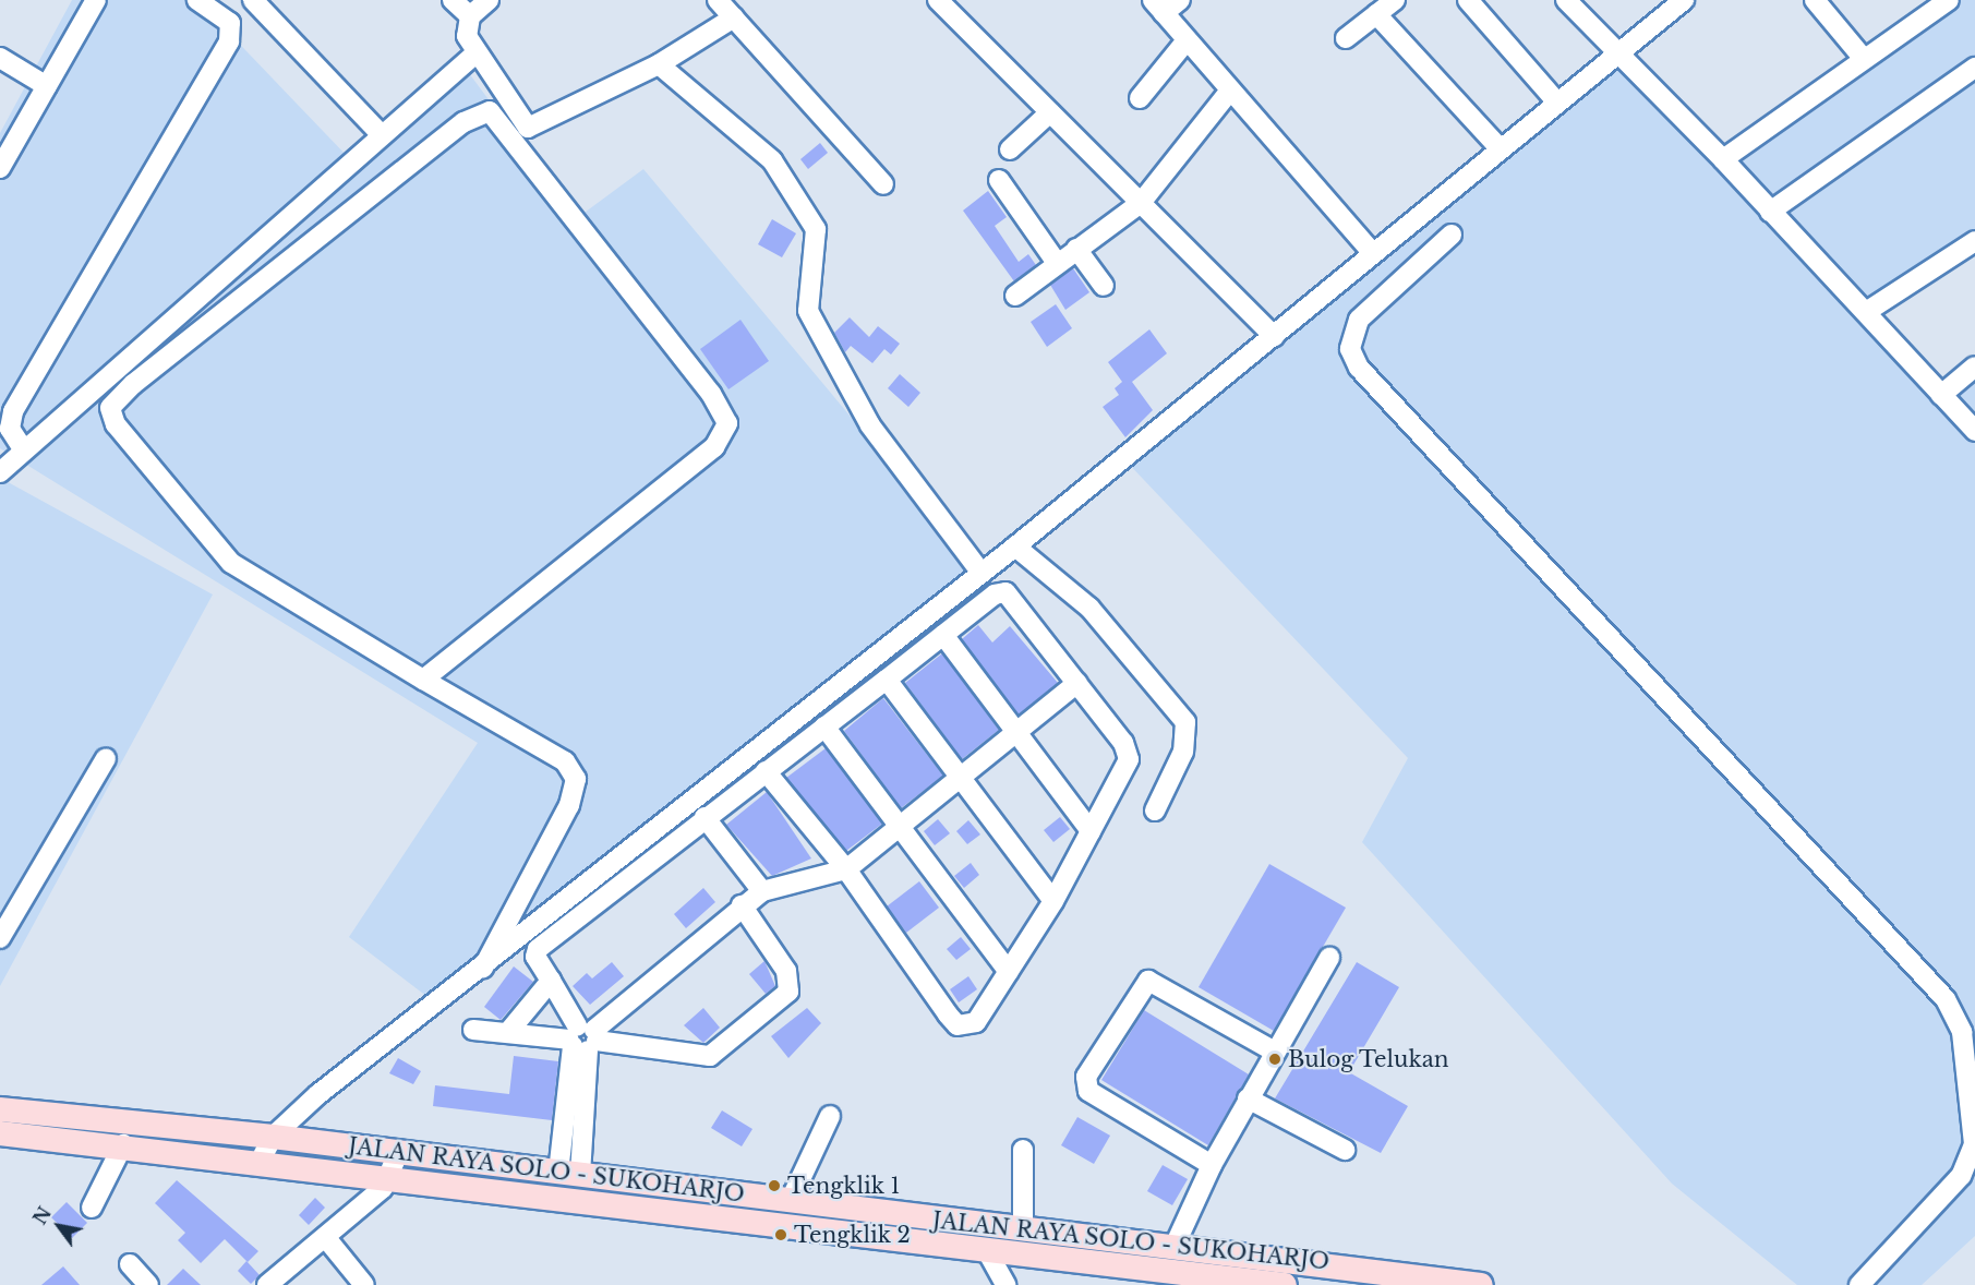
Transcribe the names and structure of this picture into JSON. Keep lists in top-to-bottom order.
{
  "streets": {
    "main road": ["JALAN RAYA SOLO - SUKOHARJO"]
  },
  "places": ["Bulog Telukan", "Tengklik 1", "Tengklik 2"],
  "north": "top left"
}
